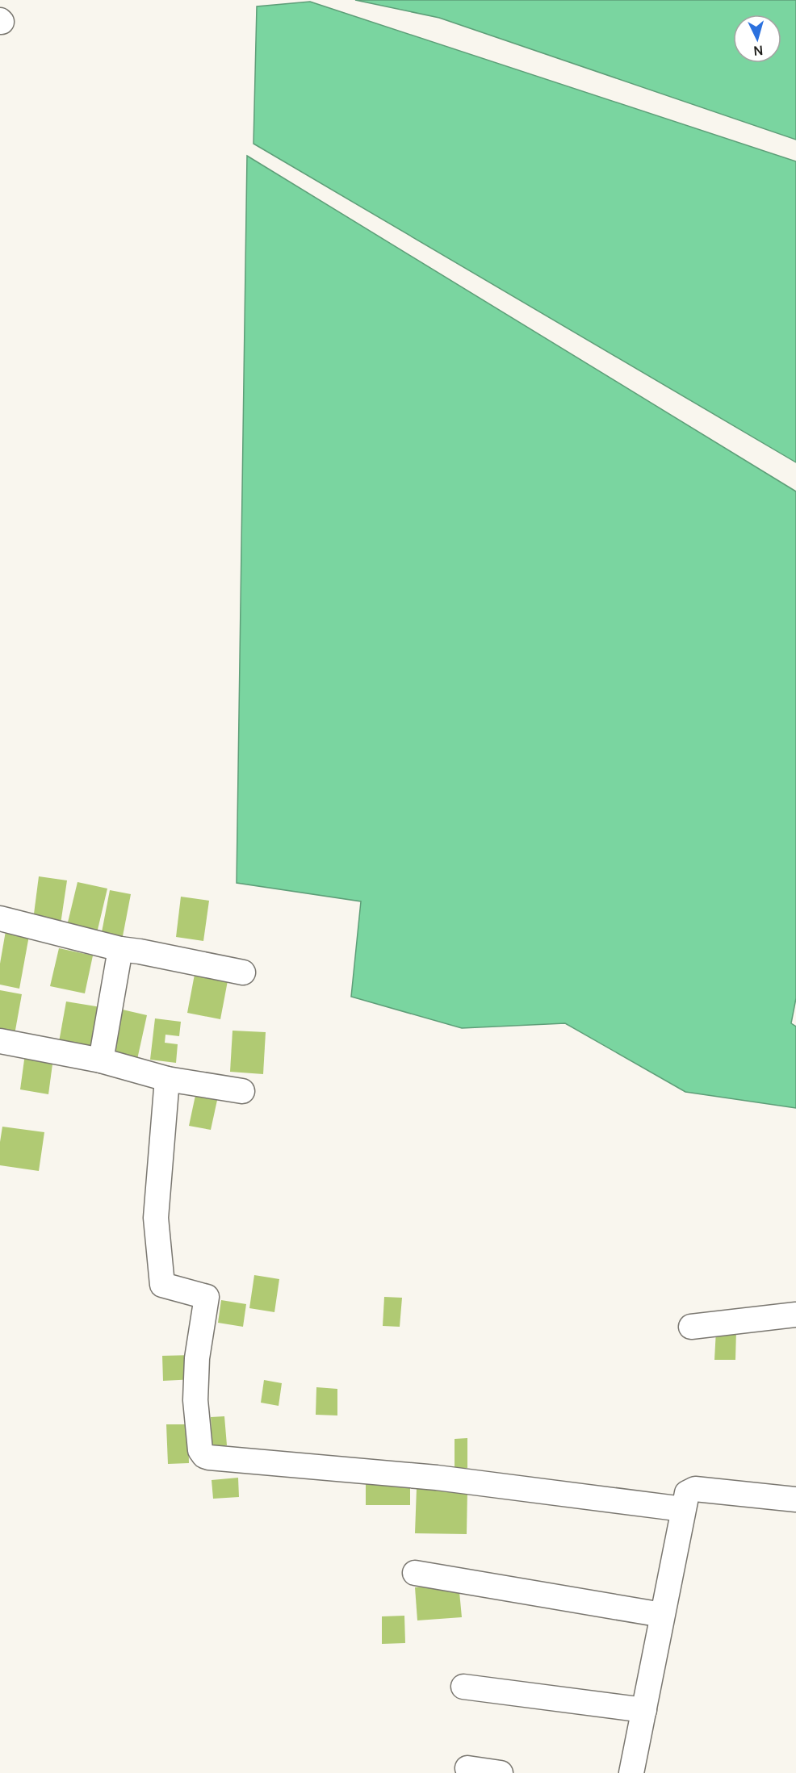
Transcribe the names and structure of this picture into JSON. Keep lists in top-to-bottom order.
{
  "north": "bottom"
}
